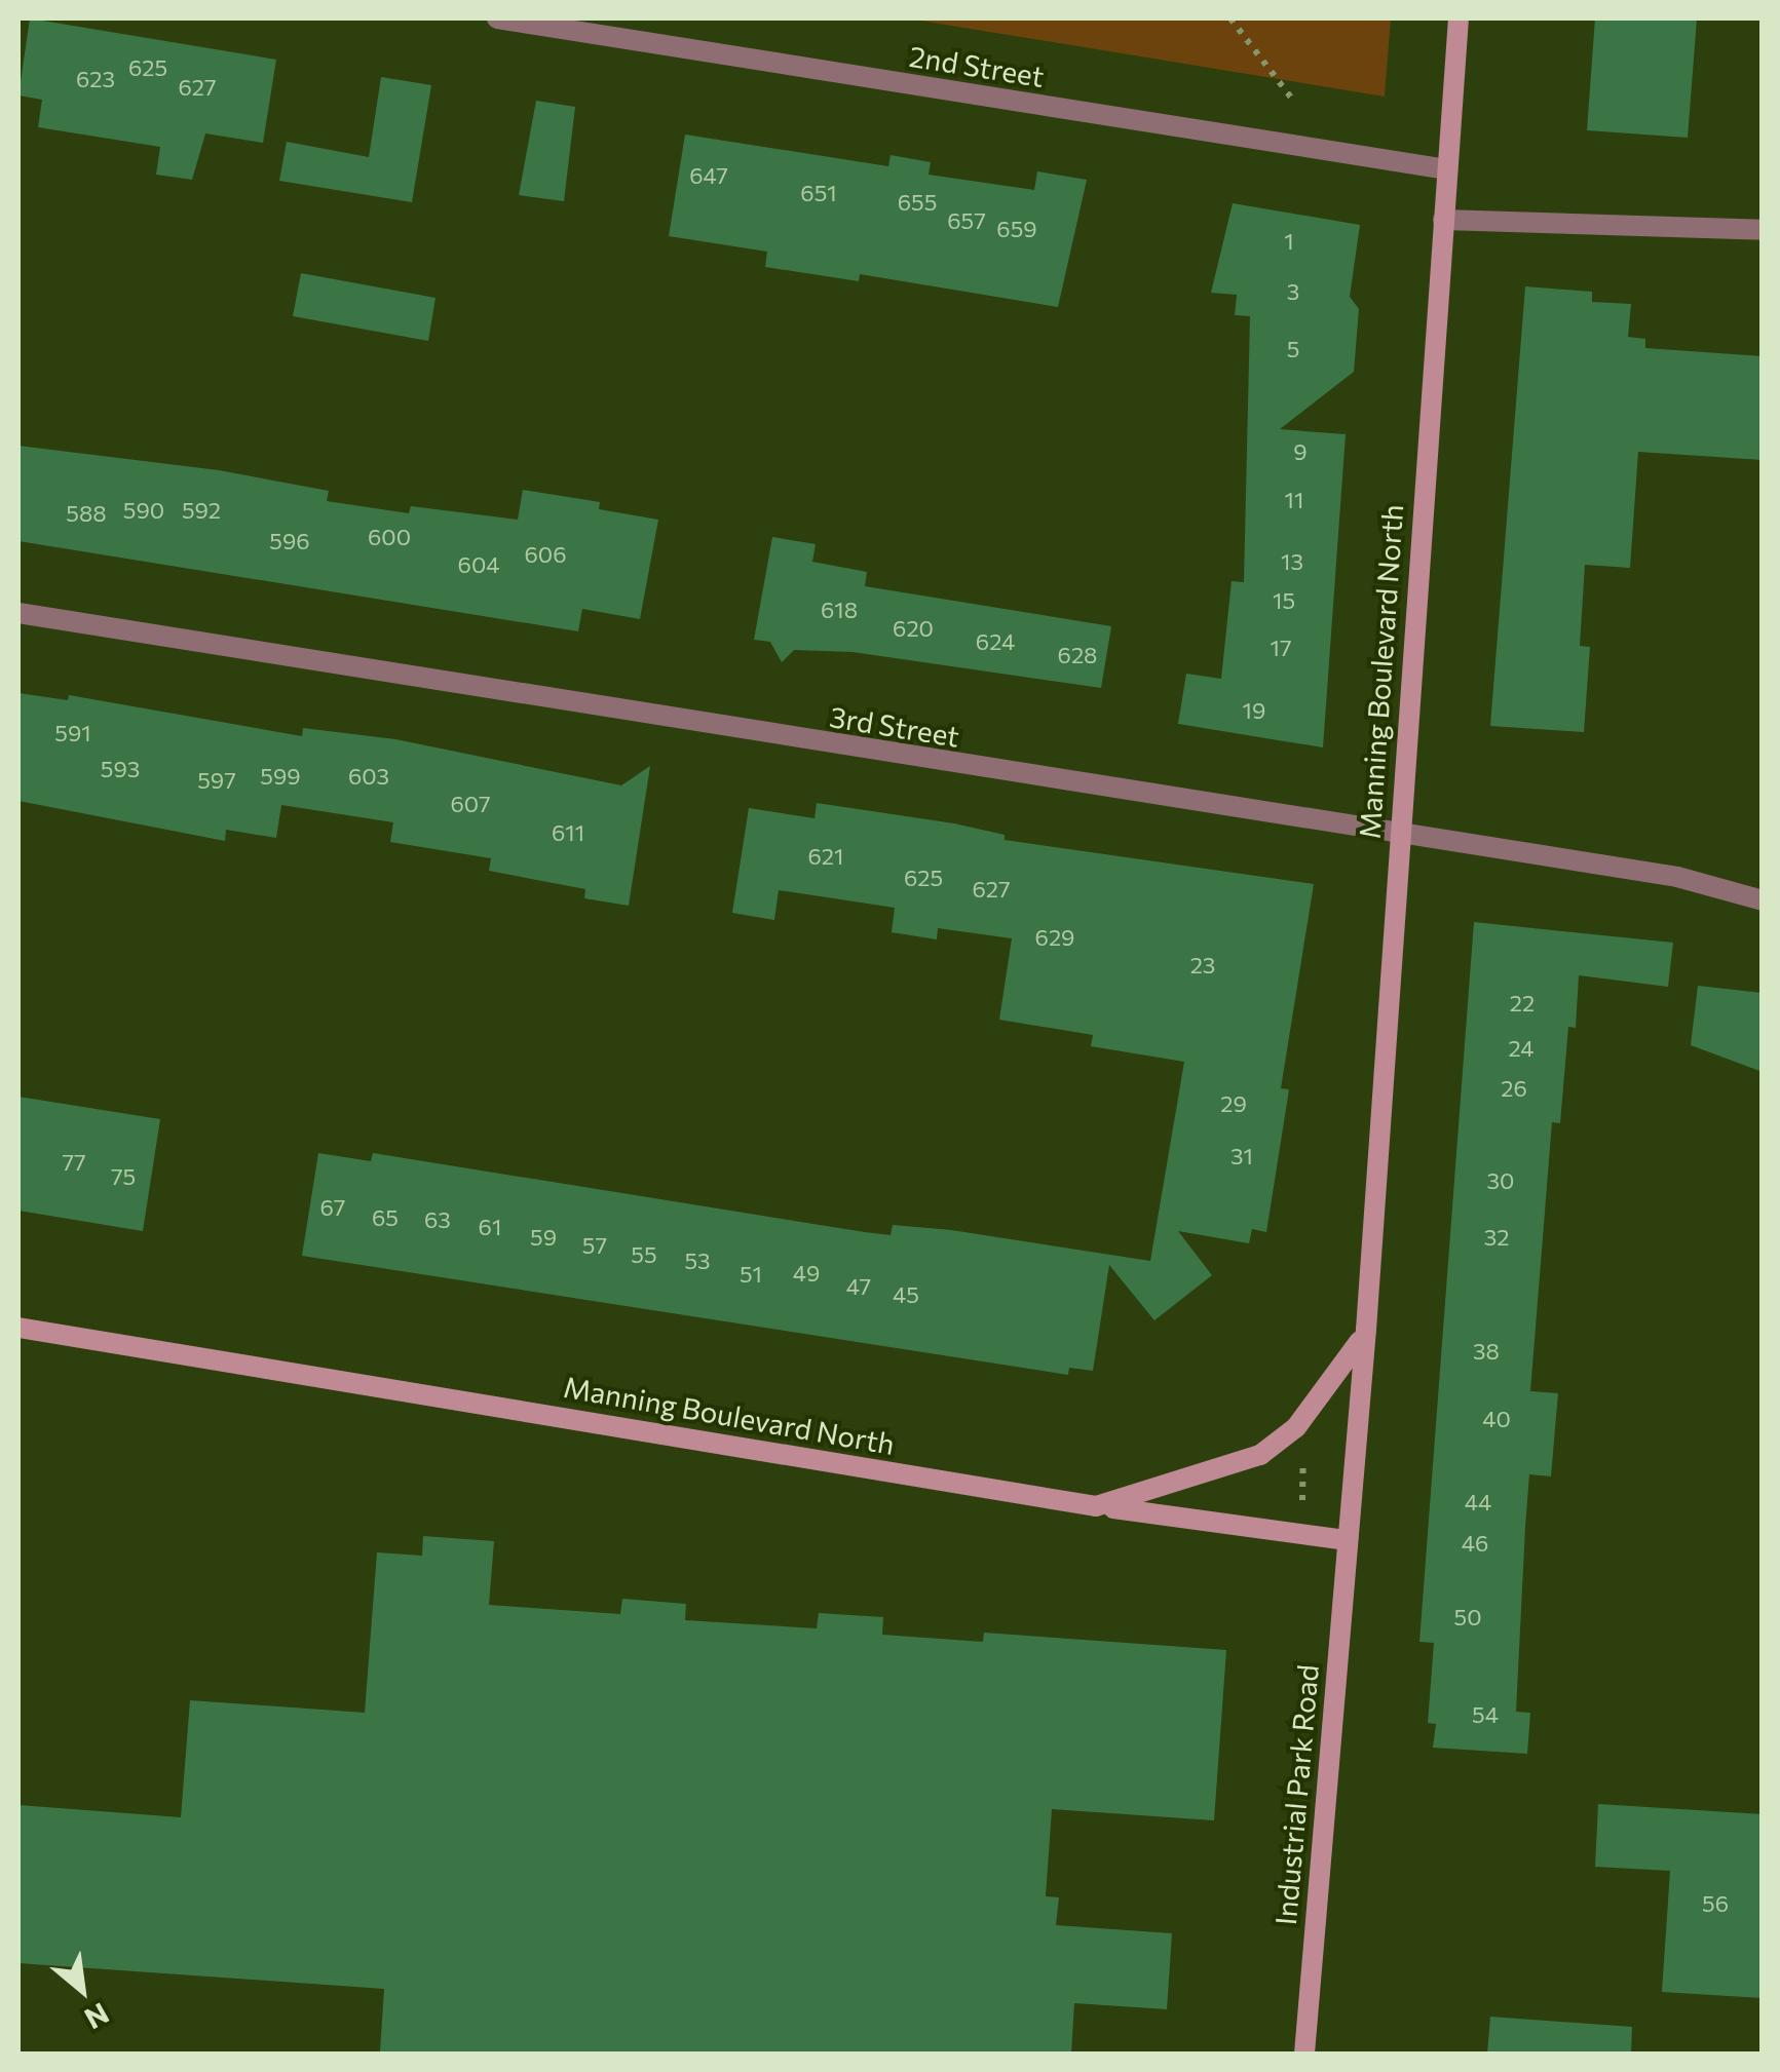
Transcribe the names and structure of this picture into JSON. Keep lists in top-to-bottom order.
{
  "streets": {
    "street": [
      "2nd Street",
      "Manning Boulevard North",
      "3rd Street",
      "Industrial Park Road"
    ]
  },
  "crossings": [
    ["2nd Street", "Manning Boulevard North"],
    ["Manning Boulevard North", "3rd Street"],
    ["Manning Boulevard North", "Industrial Park Road"]
  ],
  "house_numbers": [
    "625",
    "623",
    "627",
    "647",
    "651",
    "655",
    "657",
    "659",
    "1",
    "3",
    "5",
    "9",
    "11",
    "590",
    "592",
    "588",
    "600",
    "596",
    "606",
    "13",
    "604",
    "15",
    "618",
    "620",
    "624",
    "17",
    "628",
    "19",
    "591",
    "593",
    "599",
    "603",
    "597",
    "607",
    "611",
    "621",
    "625",
    "627",
    "629",
    "23",
    "22",
    "24",
    "26",
    "29",
    "31",
    "77",
    "75",
    "30",
    "67",
    "65",
    "63",
    "61",
    "59",
    "32",
    "57",
    "55",
    "53",
    "49",
    "51",
    "47",
    "45",
    "38",
    "40",
    "44",
    "46",
    "50",
    "54",
    "56"
  ],
  "north": "bottom right"
}
